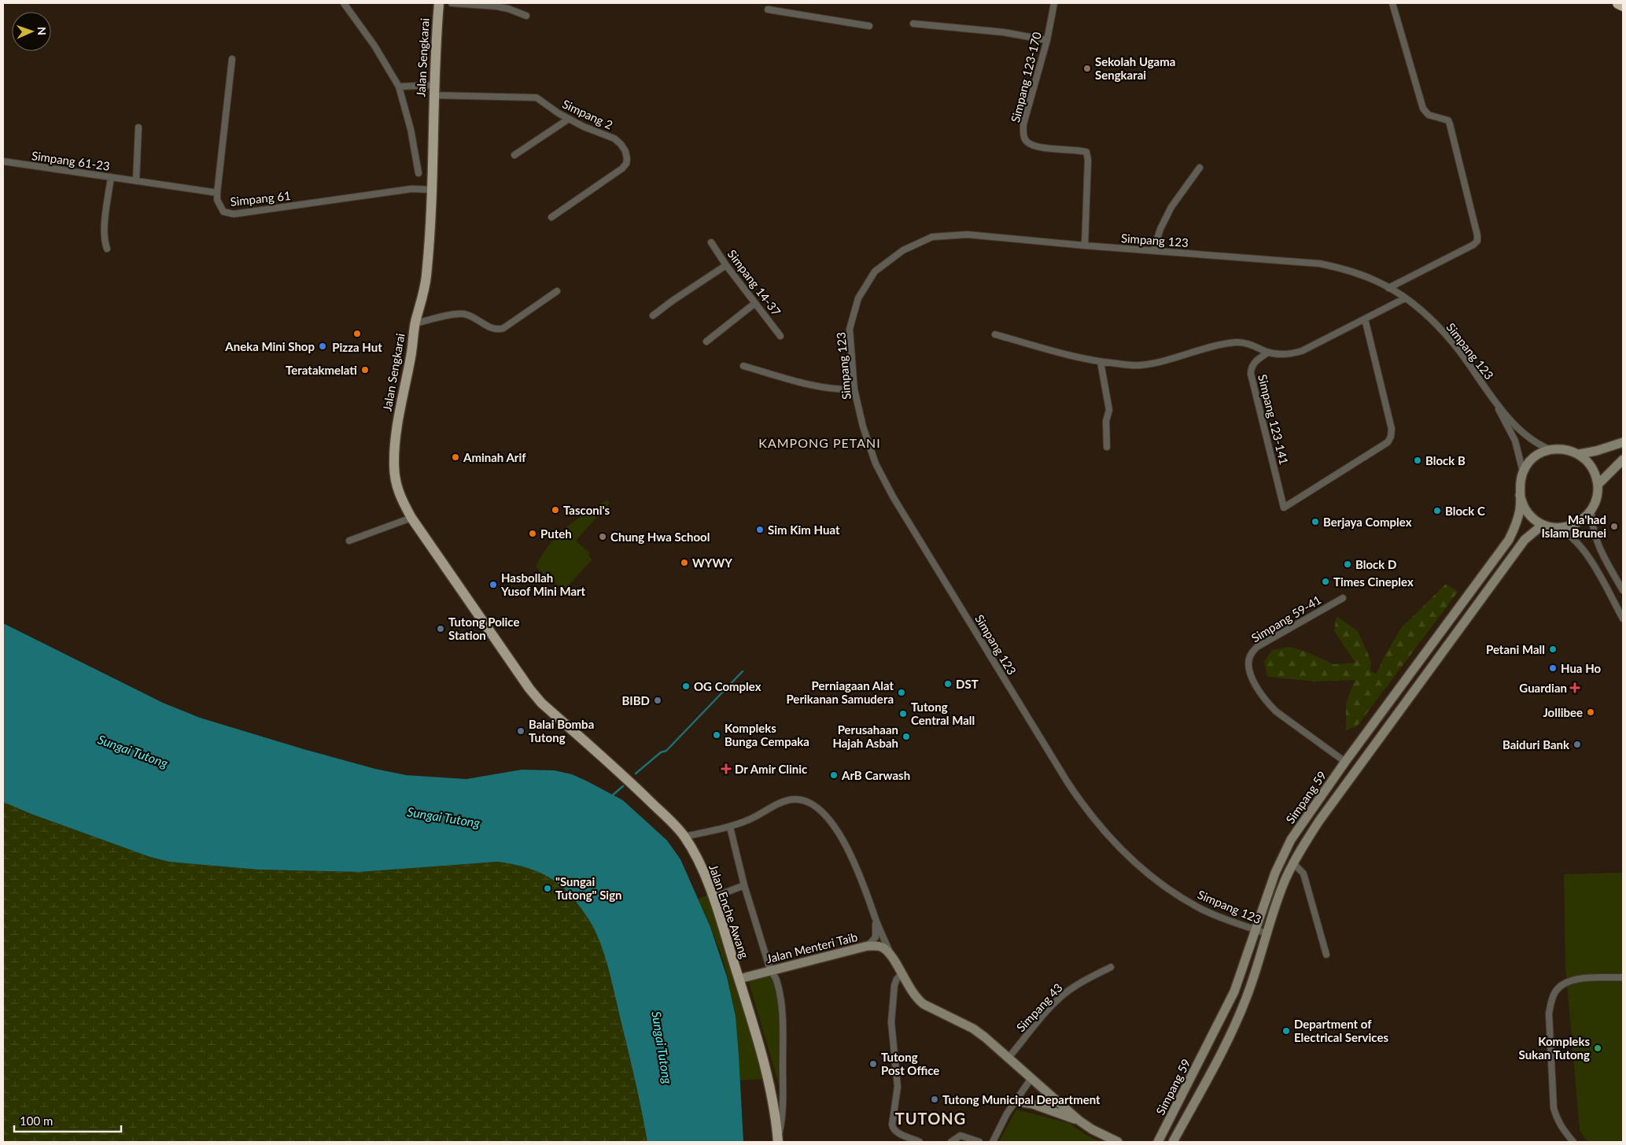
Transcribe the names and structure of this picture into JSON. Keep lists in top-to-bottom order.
{
  "streets": {
    "main road": ["Jalan Sengkarai", "Jalan Enche Awang"],
    "street": [
      "Simpang 123-170",
      "Simpang 2",
      "Simpang 61-23",
      "Simpang 61",
      "Simpang 123",
      "Simpang 14-37",
      "Simpang 123-141",
      "Simpang 59-41",
      "Simpang 59",
      "Jalan Menteri Taib",
      "Simpang 43"
    ]
  },
  "crossings": [
    ["Jalan Sengkarai", "Simpang 2"],
    ["Jalan Sengkarai", "Simpang 61"],
    ["Jalan Sengkarai", "Jalan Enche Awang"],
    ["Simpang 123-170", "Simpang 123"],
    ["Simpang 61-23", "Simpang 61"],
    ["Simpang 123", "Simpang 59"],
    ["Simpang 59-41", "Simpang 59"],
    ["Jalan Enche Awang", "Jalan Menteri Taib"]
  ],
  "districts": ["KAMPONG PETANI", "TUTONG"],
  "water": ["Sungai Tutong"],
  "places": {
    "other": [
      "Sekolah Ugama Sengkarai",
      "Pizza Hut",
      "Aneka Mini Shop",
      "Teratakmelati",
      "Aminah Arif",
      "Block B",
      "Tasconi's",
      "Block C",
      "Berjaya Complex",
      "Ma'had Islam Brunei",
      "Sim Kim Huat",
      "Puteh",
      "Chung Hwa School",
      "WYWY",
      "Block D",
      "Times Cineplex",
      "Hasbollah Yusof Mini Mart",
      "Tutong Police Station",
      "Petani Mall",
      "Hua Ho",
      "DST",
      "OG Complex",
      "Perniagaan Alat Perikanan Samudera",
      "BIBD",
      "Jollibee",
      "Tutong Central Mall",
      "Balai Bomba Tutong",
      "Kompleks Bunga Cempaka",
      "Perusahaan Hajah Asbah",
      "Baiduri Bank",
      "ArB Carwash",
      "\"Sungai Tutong\" Sign",
      "Department of Electrical Services",
      "Kompleks Sukan Tutong",
      "Tutong Post Office",
      "Tutong Municipal Department"
    ],
    "health": ["Guardian", "Dr Amir Clinic"]
  },
  "scale_bar": "100 m",
  "north": "right"
}
